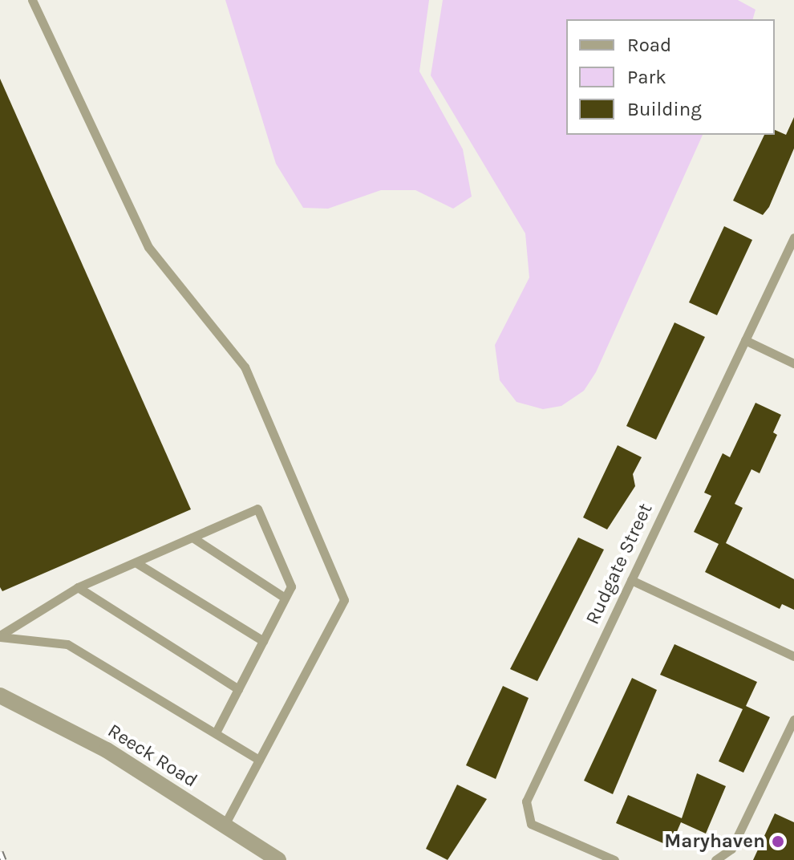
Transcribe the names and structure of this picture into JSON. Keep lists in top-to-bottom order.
{
  "streets": {
    "street": ["Reeck Road"],
    "lane": ["Rudgate Street"]
  },
  "places": ["Maryhaven"],
  "legend": ["Road", "Park", "Building"]
}
